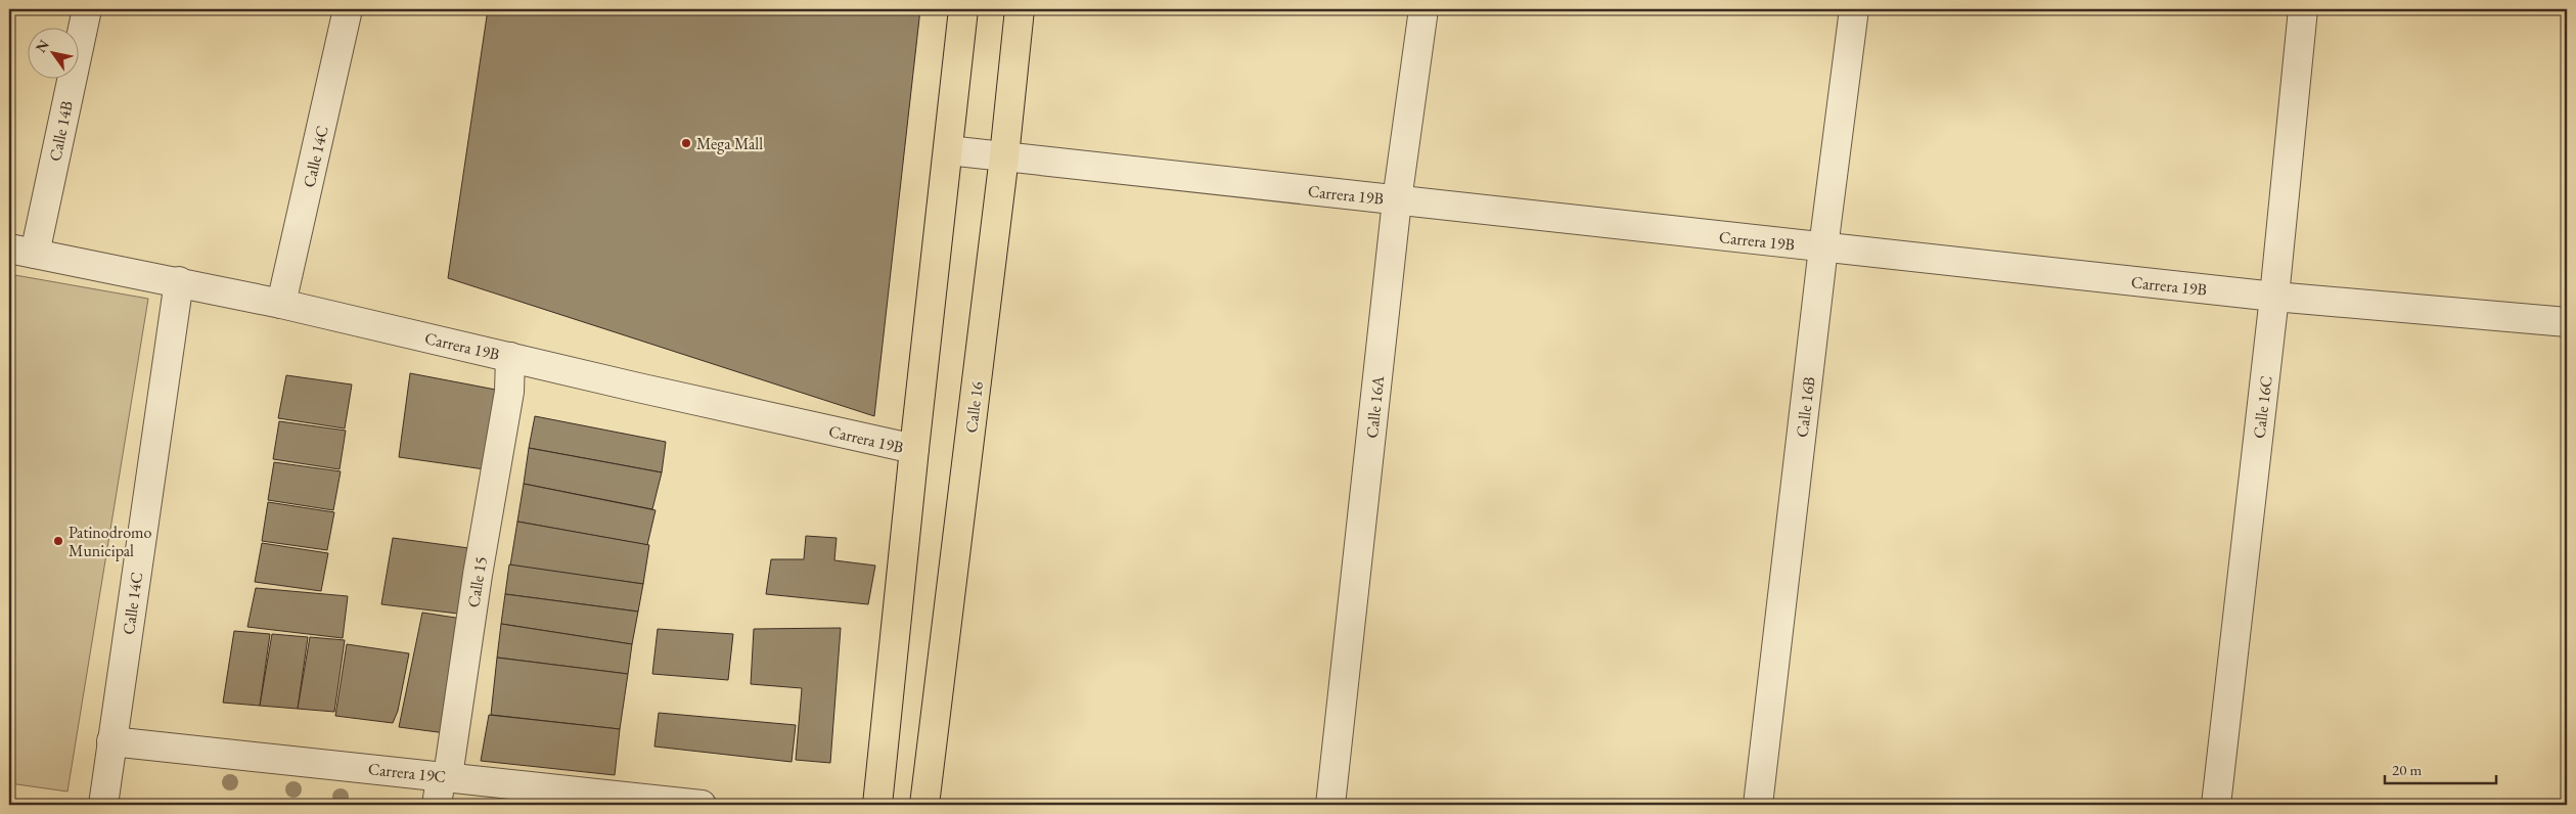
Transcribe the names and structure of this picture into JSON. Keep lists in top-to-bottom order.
{
  "streets": {
    "main road": ["Calle 16"],
    "street": [
      "Calle 14B",
      "Calle 14C",
      "Carrera 19B",
      "Calle 16A",
      "Calle 16B",
      "Calle 16C",
      "Calle 15",
      "Carrera 19C"
    ]
  },
  "crossings": [
    ["Calle 14B", "Carrera 19B"],
    ["Calle 14C", "Carrera 19B"],
    ["Calle 14C", "Carrera 19C"],
    ["Carrera 19B", "Calle 16"],
    ["Carrera 19B", "Calle 16A"],
    ["Carrera 19B", "Calle 16B"],
    ["Carrera 19B", "Calle 16C"],
    ["Carrera 19B", "Calle 15"],
    ["Calle 15", "Carrera 19C"]
  ],
  "places": ["Mega Mall", "Patinodromo Municipal"],
  "scale_bar": "20 m",
  "north": "top left"
}
